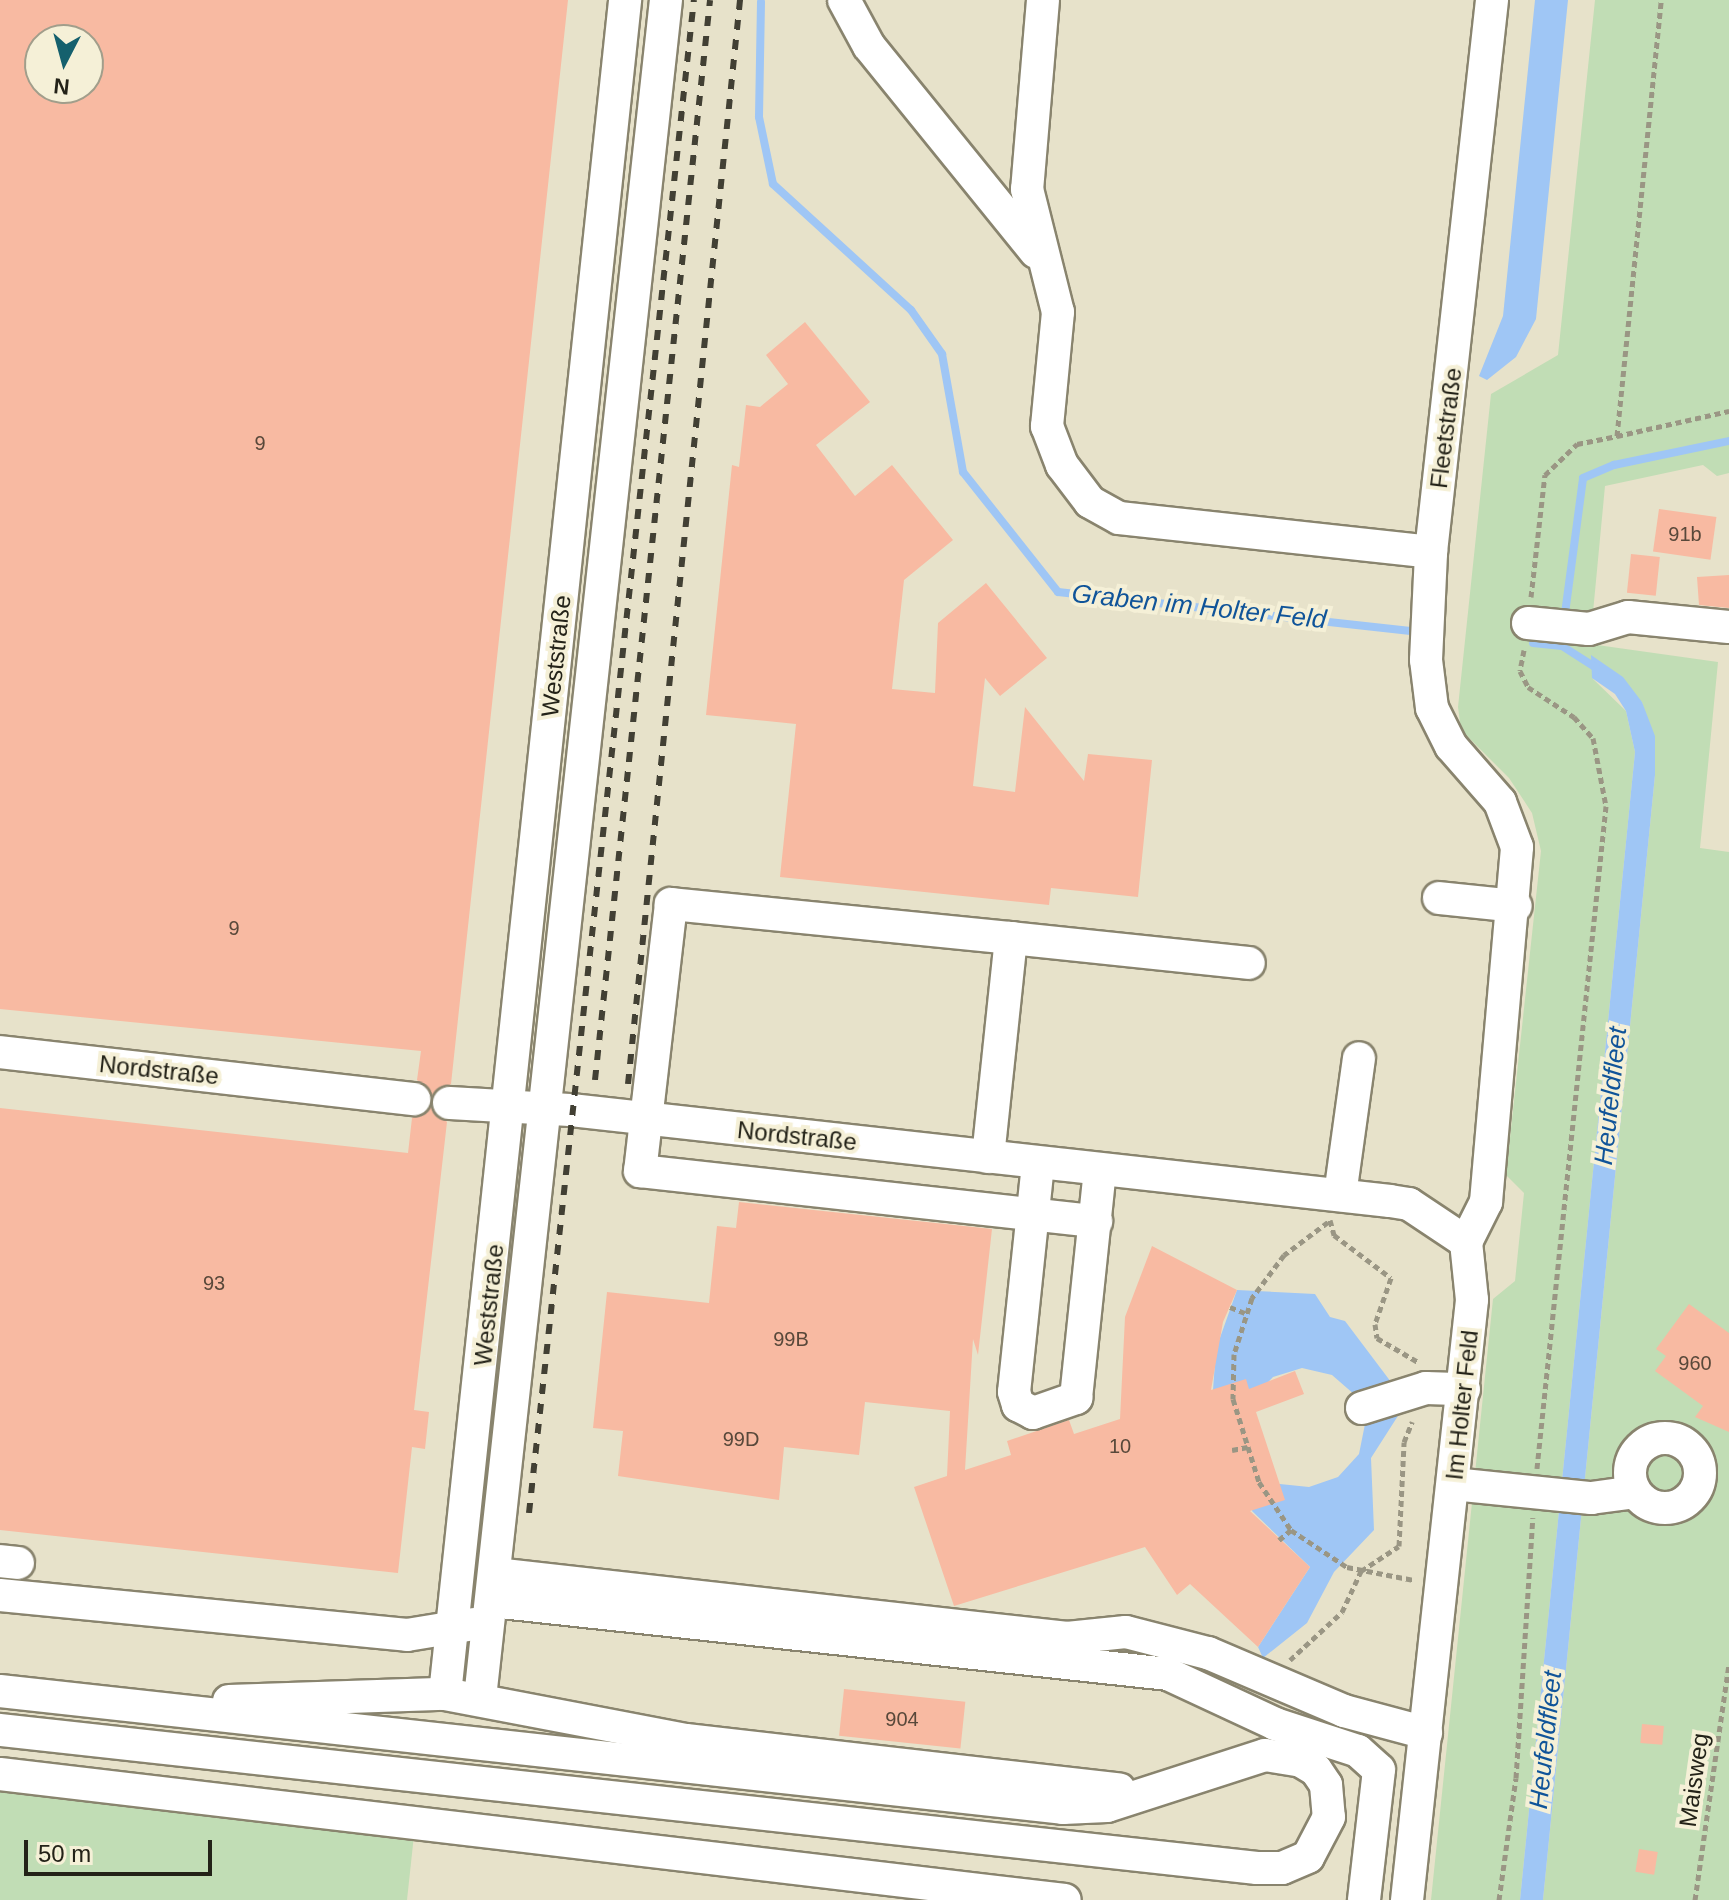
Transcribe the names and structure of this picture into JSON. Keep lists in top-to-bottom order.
{
  "streets": {
    "street": [
      "Fleetstraße",
      "Weststraße",
      "Nordstraße",
      "Im Holter Feld"
    ],
    "path": ["Maisweg"]
  },
  "crossings": [
    ["Weststraße", "Nordstraße"]
  ],
  "water": ["Graben im Holter Feld", "Heufeldfleet"],
  "house_numbers": [
    "9",
    "91b",
    "9",
    "93",
    "99B",
    "960",
    "99D",
    "10",
    "904"
  ],
  "scale_bar": "50 m",
  "north": "bottom"
}
